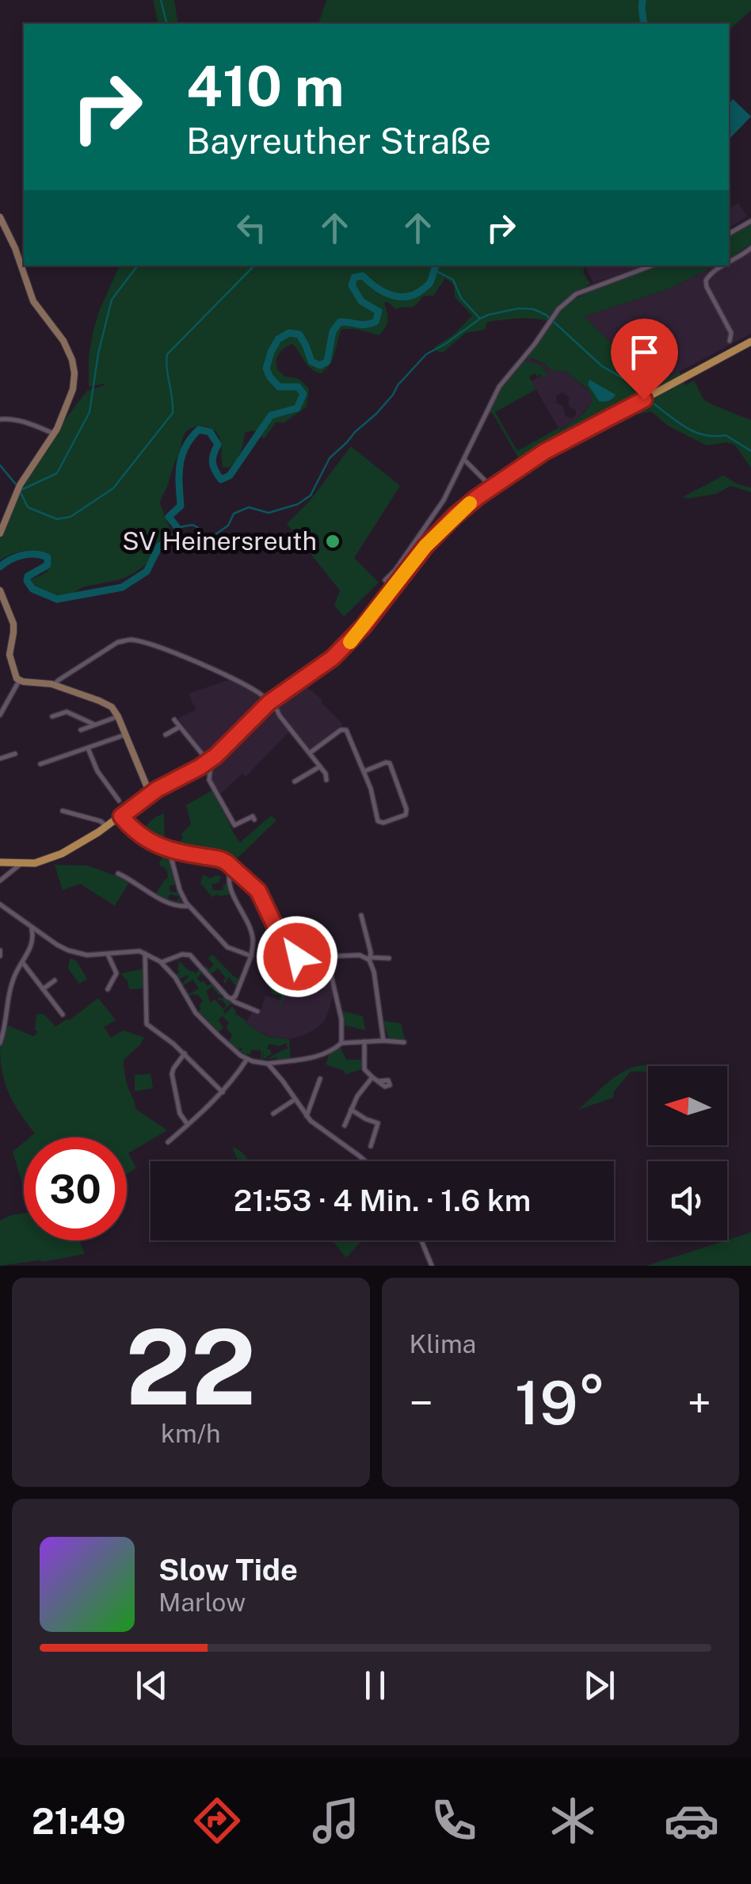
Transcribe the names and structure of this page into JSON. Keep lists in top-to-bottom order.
{
  "places": ["SV Heinersreuth"],
  "north": "left",
  "page": {
    "turn": ["410 m", "Bayreuther Straße"],
    "limit": "30",
    "trip": "21:53 · 4 Min. · 1.6 km",
    "tile": [
      ["22", "km/h"],
      "Klima"
    ],
    "heat": ["−", "19°", "+"],
    "song": ["Slow Tide", "Marlow"],
    "tabs": "21:49"
  }
}
